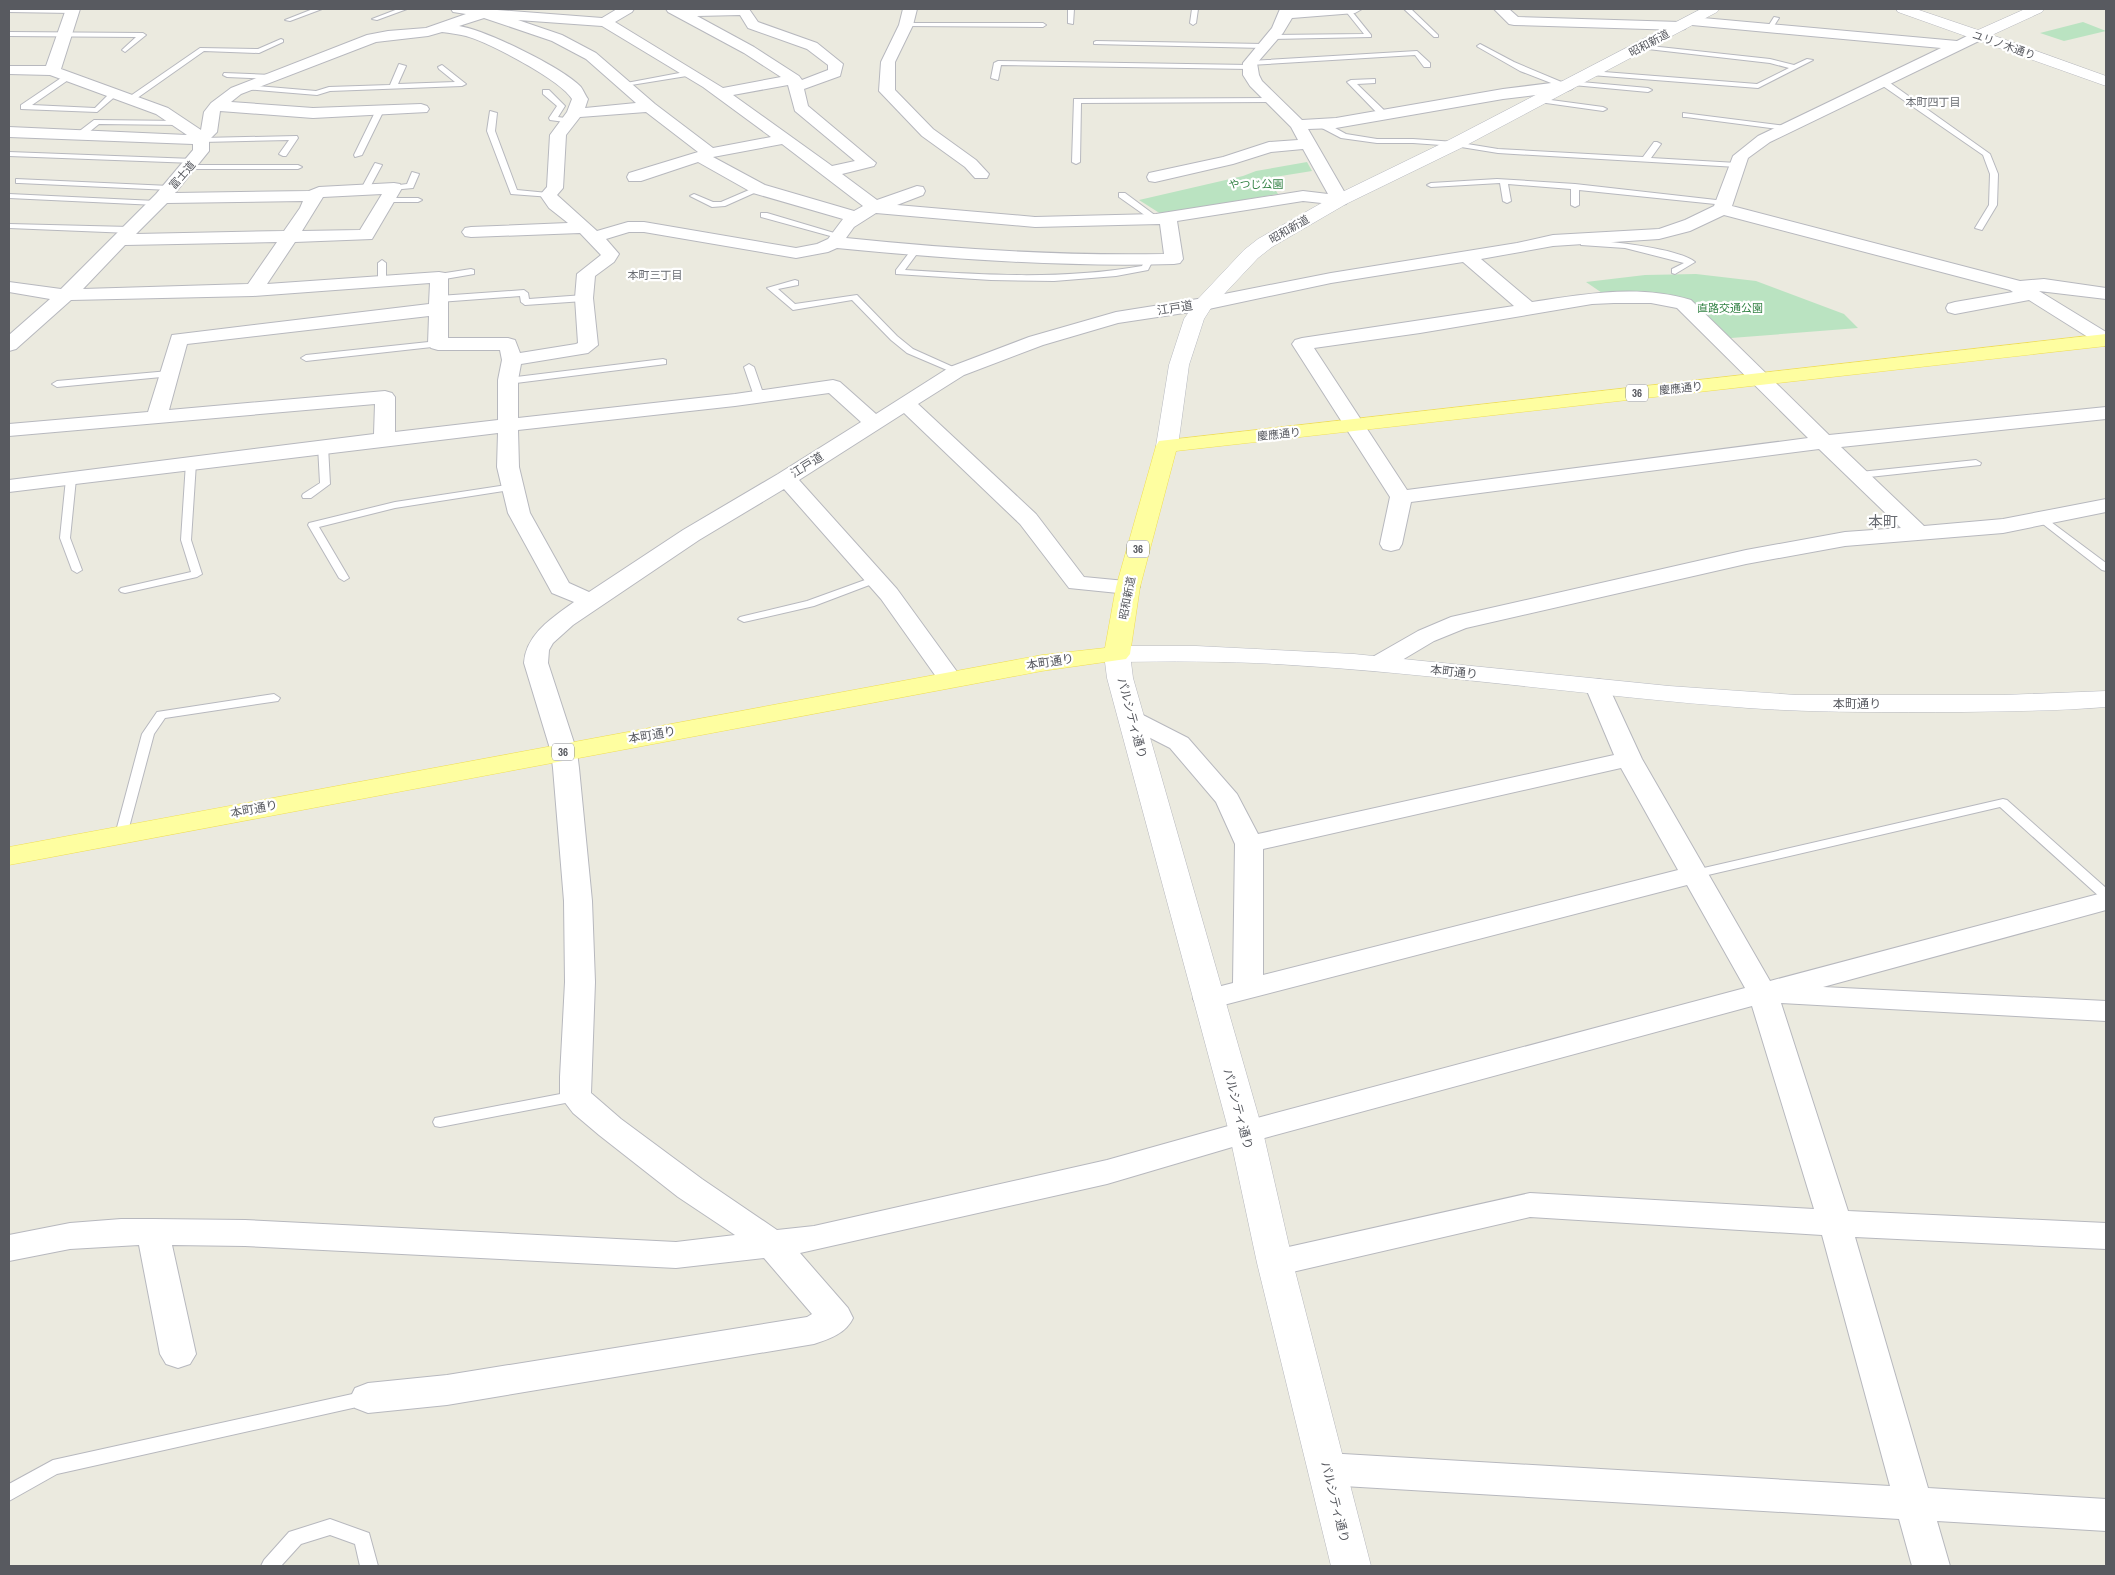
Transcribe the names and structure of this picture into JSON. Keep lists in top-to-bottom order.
{
  "streets": {
    "main road": [
      "昭和新道",
      "ユリノ木通り",
      "慶應通り",
      "36",
      "本町通り",
      "パルシティ通り"
    ],
    "street": ["富士道", "江戸道"]
  },
  "crossings": [
    ["昭和新道", "江戸道"],
    ["昭和新道", "慶應通り"],
    ["昭和新道", "本町通り"],
    ["昭和新道", "パルシティ通り"],
    ["江戸道", "本町通り"],
    ["本町通り", "パルシティ通り"]
  ],
  "districts": ["本町四丁目", "本町三丁目", "本町"],
  "parks": ["やつじ公園", "直路交通公園"]
}
